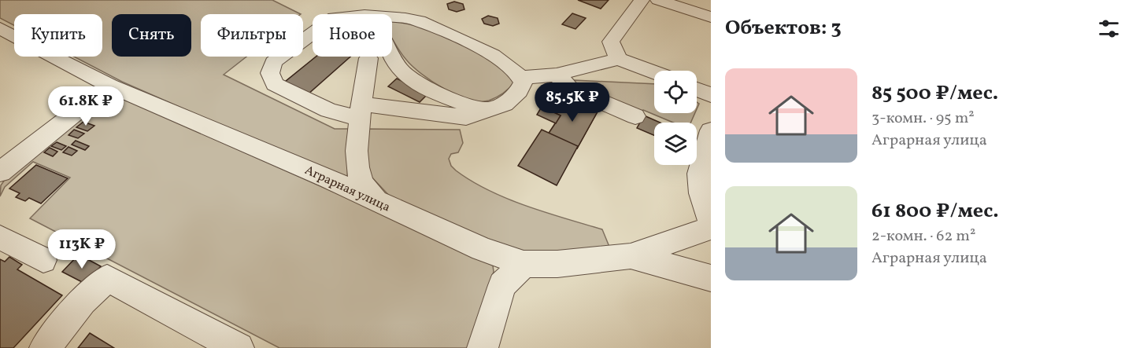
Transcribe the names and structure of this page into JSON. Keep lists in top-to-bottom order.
{
  "streets": {
    "street": ["Аграрная улица"]
  },
  "page": {
    "heading": "Объектов: 3",
    "chip": [
      "Купить",
      "Снять",
      "Фильтры",
      "Новое"
    ],
    "list": [
      {
        "name": "85 500 ₽/мес.",
        "note": "3-комн. · 95 m² · Аграрная улица"
      },
      {
        "name": "61 800 ₽/мес.",
        "note": "2-комн. · 62 m² · Аграрная улица"
      }
    ],
    "price": ["85.5K ₽", "61.8K ₽", "113K ₽"]
  }
}
